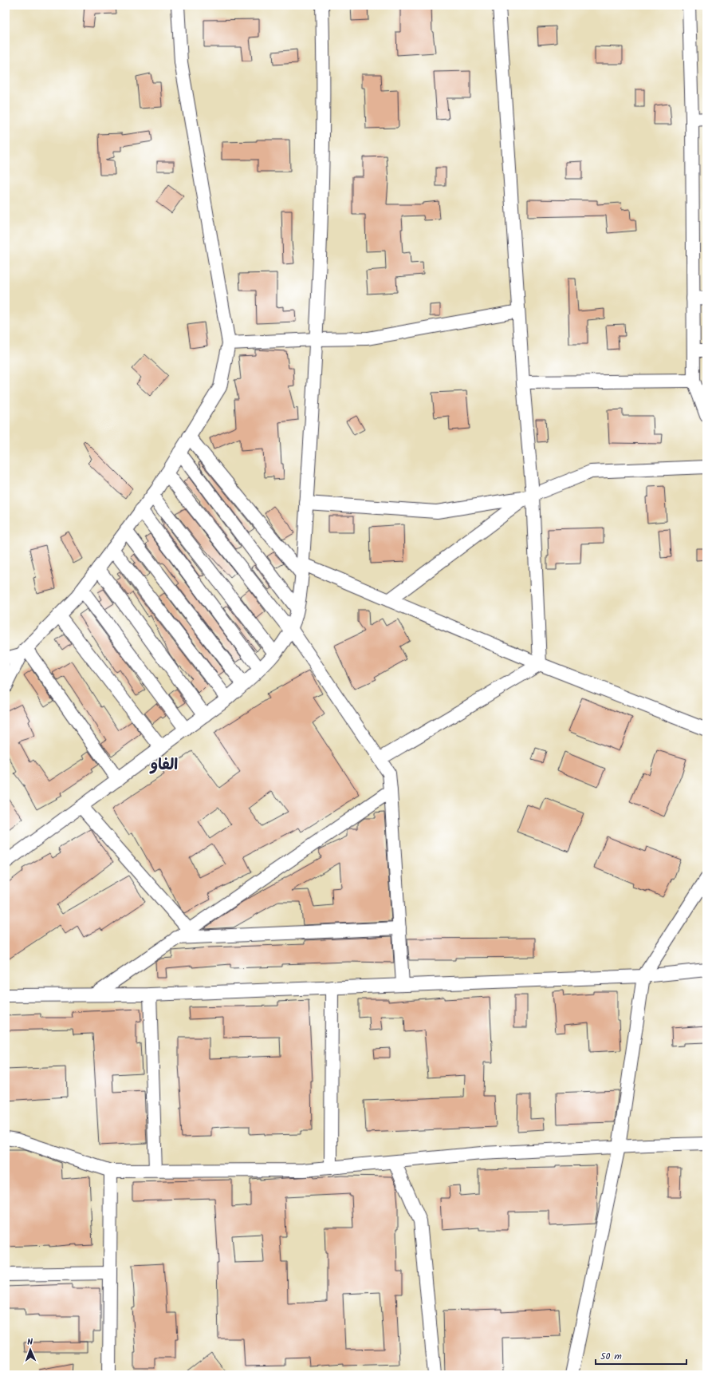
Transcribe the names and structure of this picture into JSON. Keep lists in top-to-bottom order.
{
  "districts": ["الفاو"],
  "scale_bar": "50 m",
  "north": "top"
}
